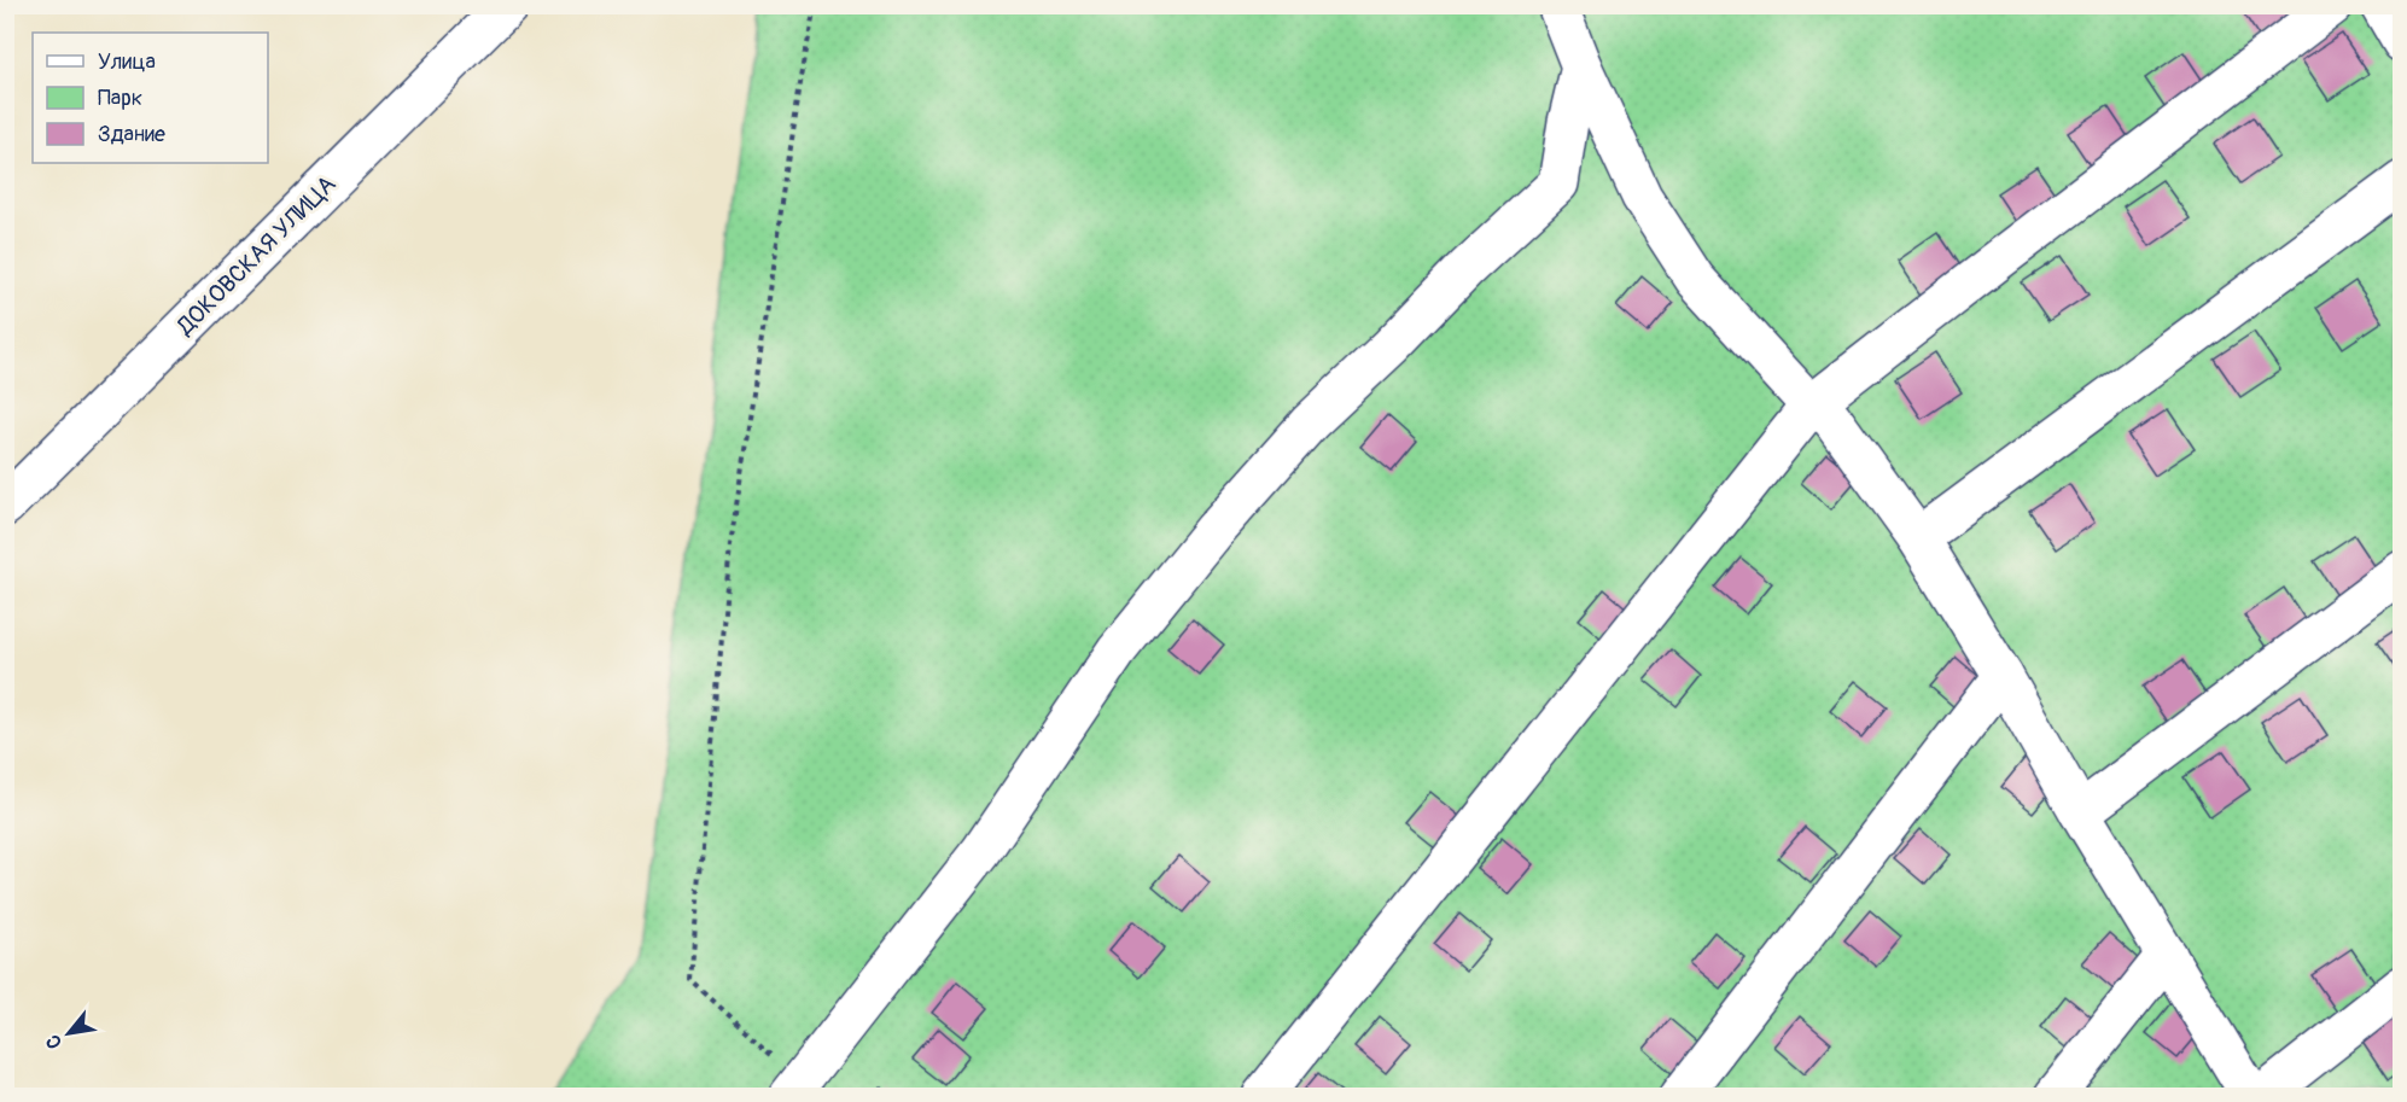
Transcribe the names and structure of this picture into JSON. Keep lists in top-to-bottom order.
{
  "streets": {
    "street": ["ДОКОВСКАЯ УЛИЦА"]
  },
  "legend": ["Улица", "Парк", "Здание"],
  "north": "bottom left"
}
